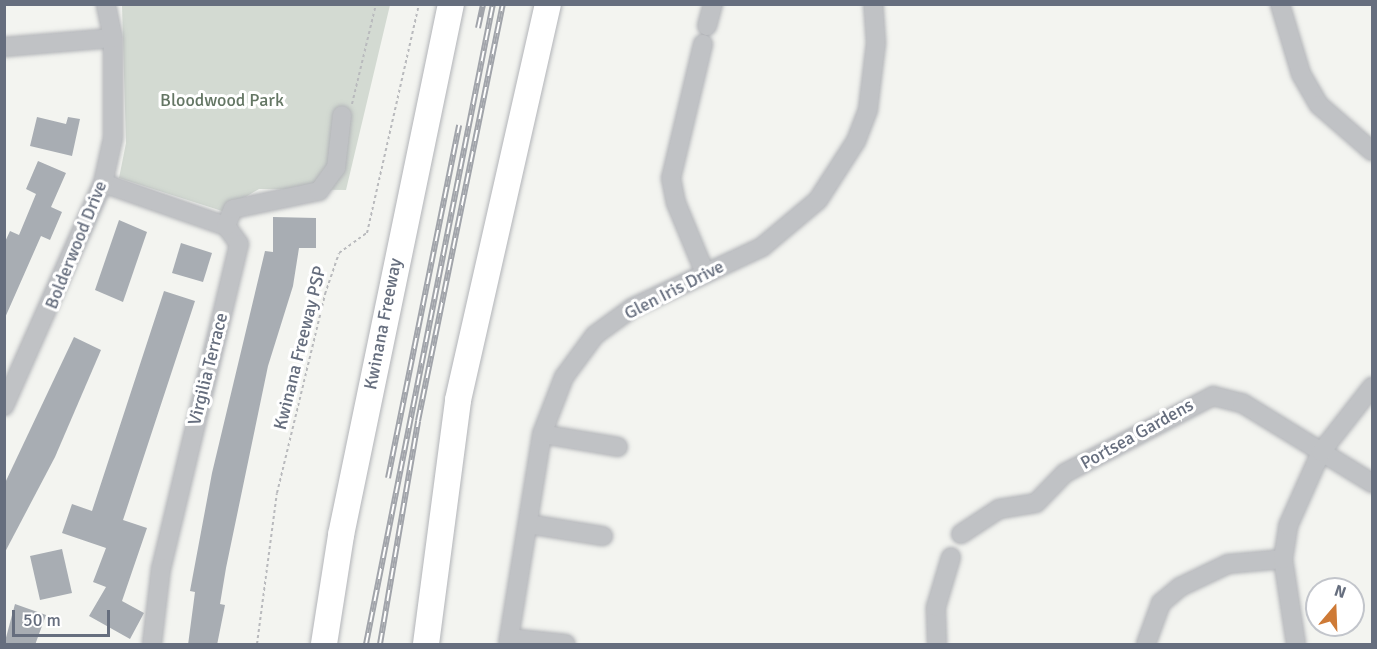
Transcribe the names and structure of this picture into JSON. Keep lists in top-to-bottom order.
{
  "streets": {
    "highway": ["Kwinana Freeway"],
    "street": [
      "Bolderwood Drive",
      "Glen Iris Drive",
      "Virgilia Terrace",
      "Portsea Gardens"
    ],
    "path": ["Kwinana Freeway PSP"]
  },
  "parks": ["Bloodwood Park"],
  "scale_bar": "50 m",
  "north": "top"
}
